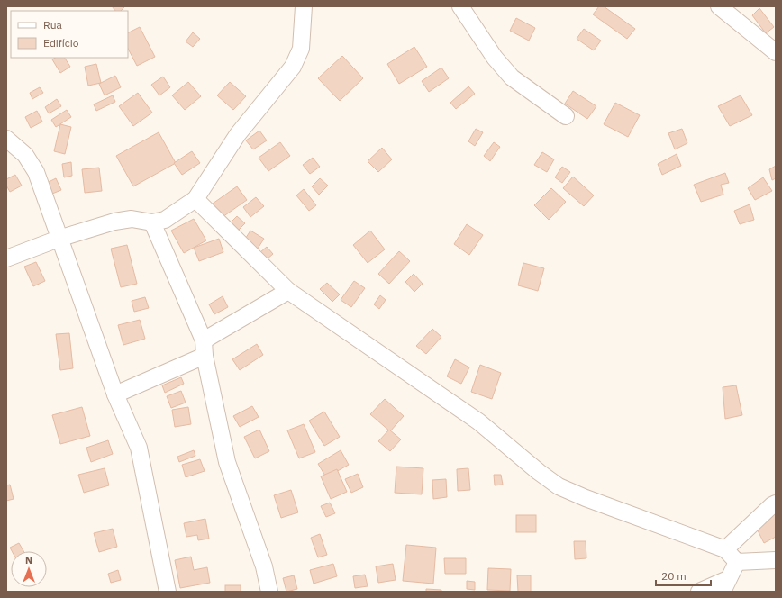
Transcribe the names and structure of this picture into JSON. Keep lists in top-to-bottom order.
{
  "legend": ["Rua", "Edifício"],
  "scale_bar": "20 m",
  "north": "top"
}
